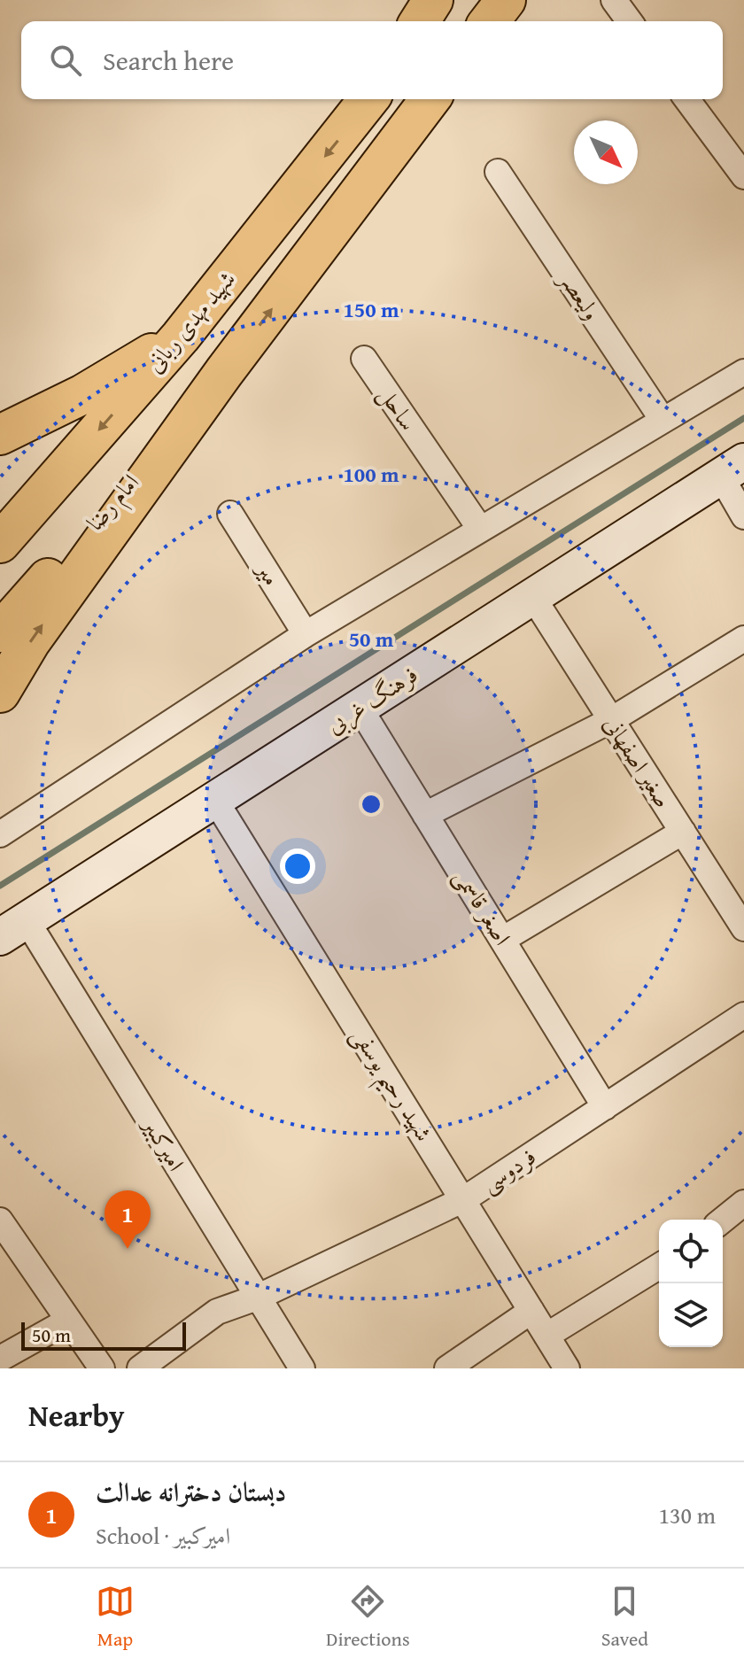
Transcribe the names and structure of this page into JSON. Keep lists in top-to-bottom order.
{
  "streets": {
    "highway": ["شهید مهدی ربانی", "امام رضا"],
    "street": [
      "ولیعصر",
      "ساحل",
      "میر",
      "فرهنگ غربی",
      "صغیر اصفهانی",
      "اصغر قاسمی",
      "شهید رحیم یوسفی",
      "امیرکبیر",
      "فردوسی"
    ]
  },
  "crossings": [
    ["فرهنگ غربی", "صغیر اصفهانی"],
    ["فرهنگ غربی", "اصغر قاسمی"],
    ["فرهنگ غربی", "شهید رحیم یوسفی"],
    ["فرهنگ غربی", "امیرکبیر"],
    ["اصغر قاسمی", "فردوسی"],
    ["شهید رحیم یوسفی", "فردوسی"],
    ["امیرکبیر", "فردوسی"]
  ],
  "scale_bar": "50 m",
  "north": "bottom right",
  "page": {
    "search": "Search here",
    "pins": "1",
    "scale": "50 m",
    "heading": "Nearby",
    "list": [
      {
        "mark": "1",
        "name": "دبستان دخترانه عدالت",
        "note": "School · امیرکبیر",
        "value": "130 m"
      }
    ],
    "nav": ["Map", "Directions", "Saved"]
  },
  "rings": ["150 m", "100 m", "50 m"]
}
